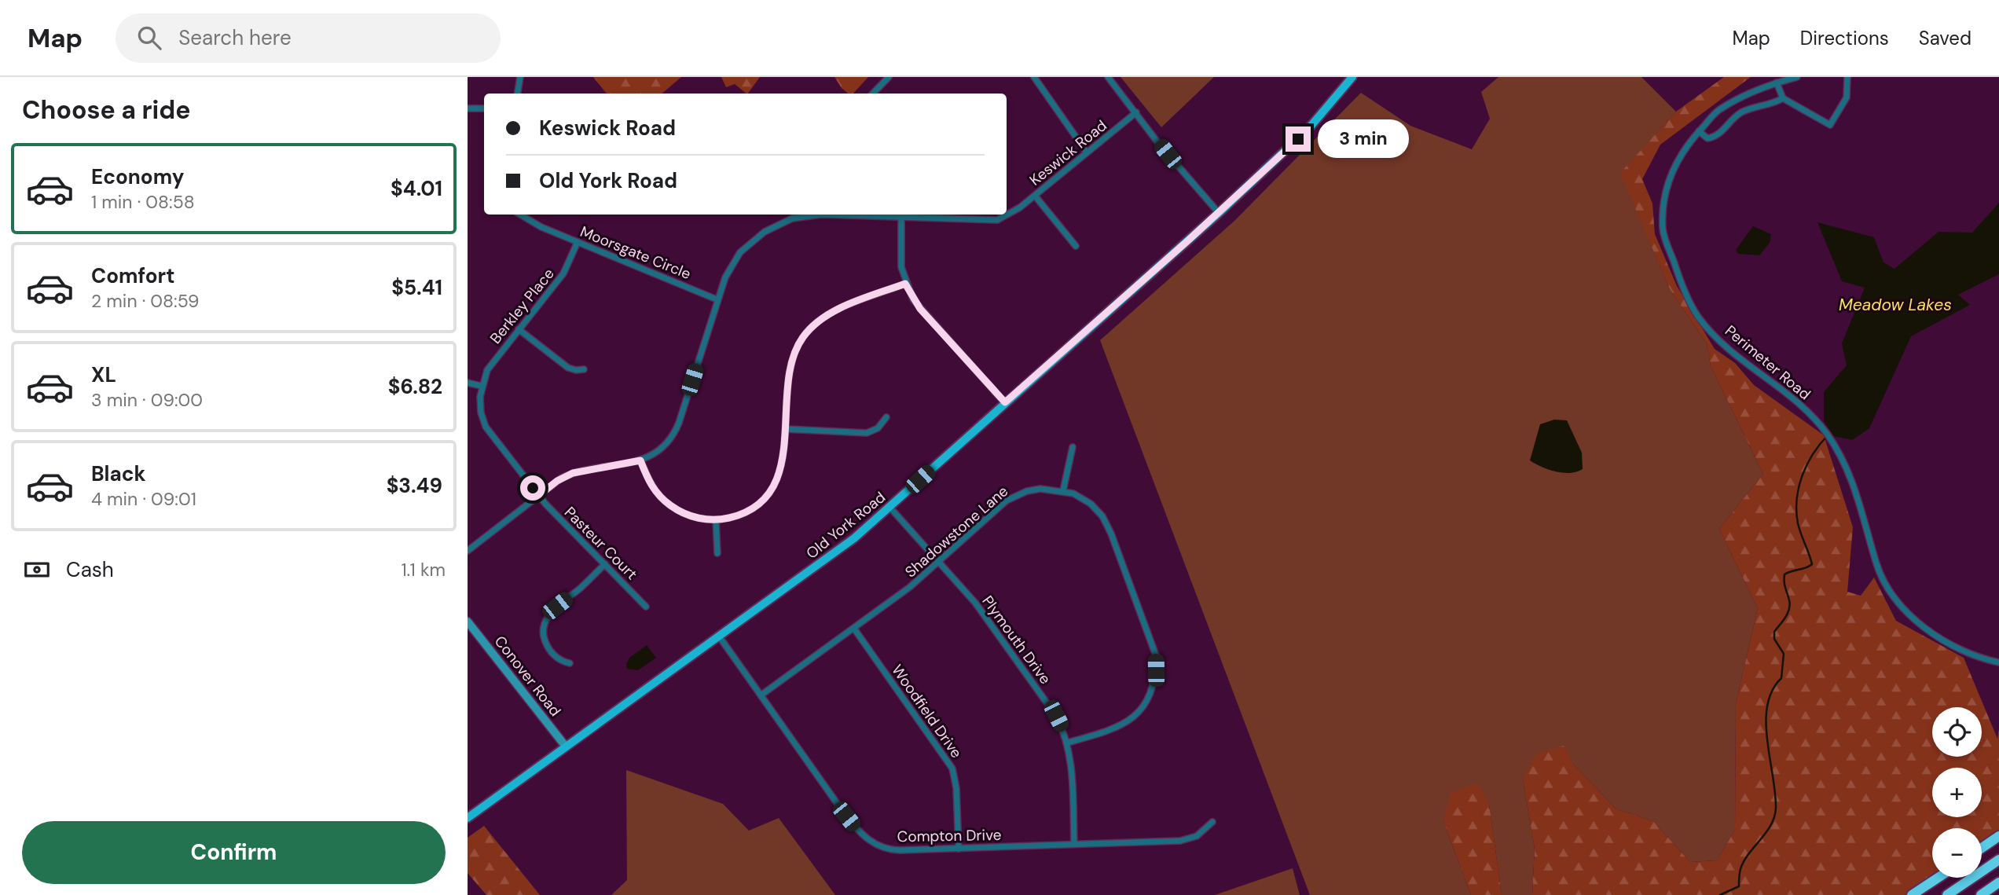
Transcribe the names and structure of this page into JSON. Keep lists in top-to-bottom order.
{
  "streets": {
    "main road": ["Old York Road"],
    "street": [
      "Keswick Road",
      "Moorsgate Circle",
      "Berkley Place",
      "Perimeter Road",
      "Shadowstone Lane",
      "Pasteur Court",
      "Plymouth Drive",
      "Conover Road",
      "Woodfield Drive",
      "Compton Drive"
    ]
  },
  "crossings": [
    ["Keswick Road", "Moorsgate Circle"],
    ["Keswick Road", "Berkley Place"],
    ["Keswick Road", "Pasteur Court"],
    ["Moorsgate Circle", "Berkley Place"],
    ["Berkley Place", "Pasteur Court"],
    ["Old York Road", "Plymouth Drive"],
    ["Old York Road", "Conover Road"],
    ["Old York Road", "Compton Drive"],
    ["Shadowstone Lane", "Plymouth Drive"],
    ["Shadowstone Lane", "Woodfield Drive"],
    ["Shadowstone Lane", "Compton Drive"],
    ["Plymouth Drive", "Compton Drive"],
    ["Woodfield Drive", "Compton Drive"]
  ],
  "water": ["Meadow Lakes"],
  "page": {
    "header": "Map",
    "search": "Search here",
    "nav": ["Map", "Directions", "Saved"],
    "heading": "Choose a ride",
    "banner": ["Keswick Road", "Old York Road"],
    "bubble": "3 min",
    "list": [
      {
        "name": "Economy",
        "note": "1 min · 08:58",
        "value": "$4.01"
      },
      {
        "name": "Comfort",
        "note": "2 min · 08:59",
        "value": "$5.41"
      },
      {
        "name": "XL",
        "note": "3 min · 09:00",
        "value": "$6.82"
      },
      {
        "name": "Black",
        "note": "4 min · 09:01",
        "value": "$3.49"
      }
    ],
    "pay": ["Cash", "1.1 km"],
    "map_buttons": ["+", "−"],
    "buttons": "Confirm"
  }
}
